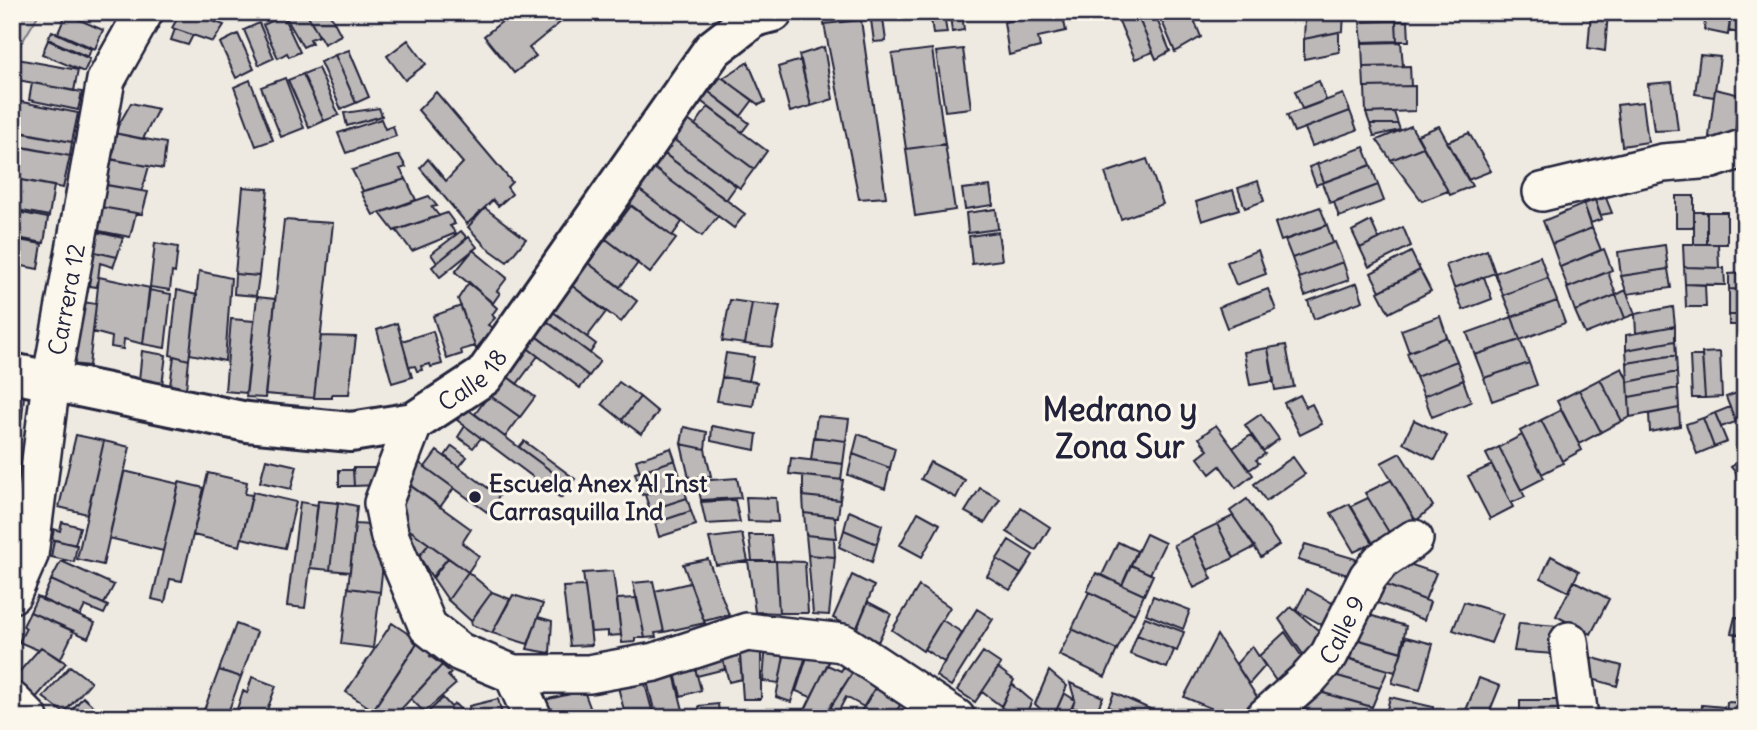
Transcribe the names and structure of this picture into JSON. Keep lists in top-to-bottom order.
{
  "streets": {
    "main road": ["Calle 18"],
    "street": ["Carrera 12", "Calle 9"]
  },
  "crossings": [
    ["Carrera 12", "Calle 18"]
  ],
  "districts": ["Medrano y Zona Sur"],
  "places": ["Escuela Anex Al Inst Carrasquilla Ind"]
}
